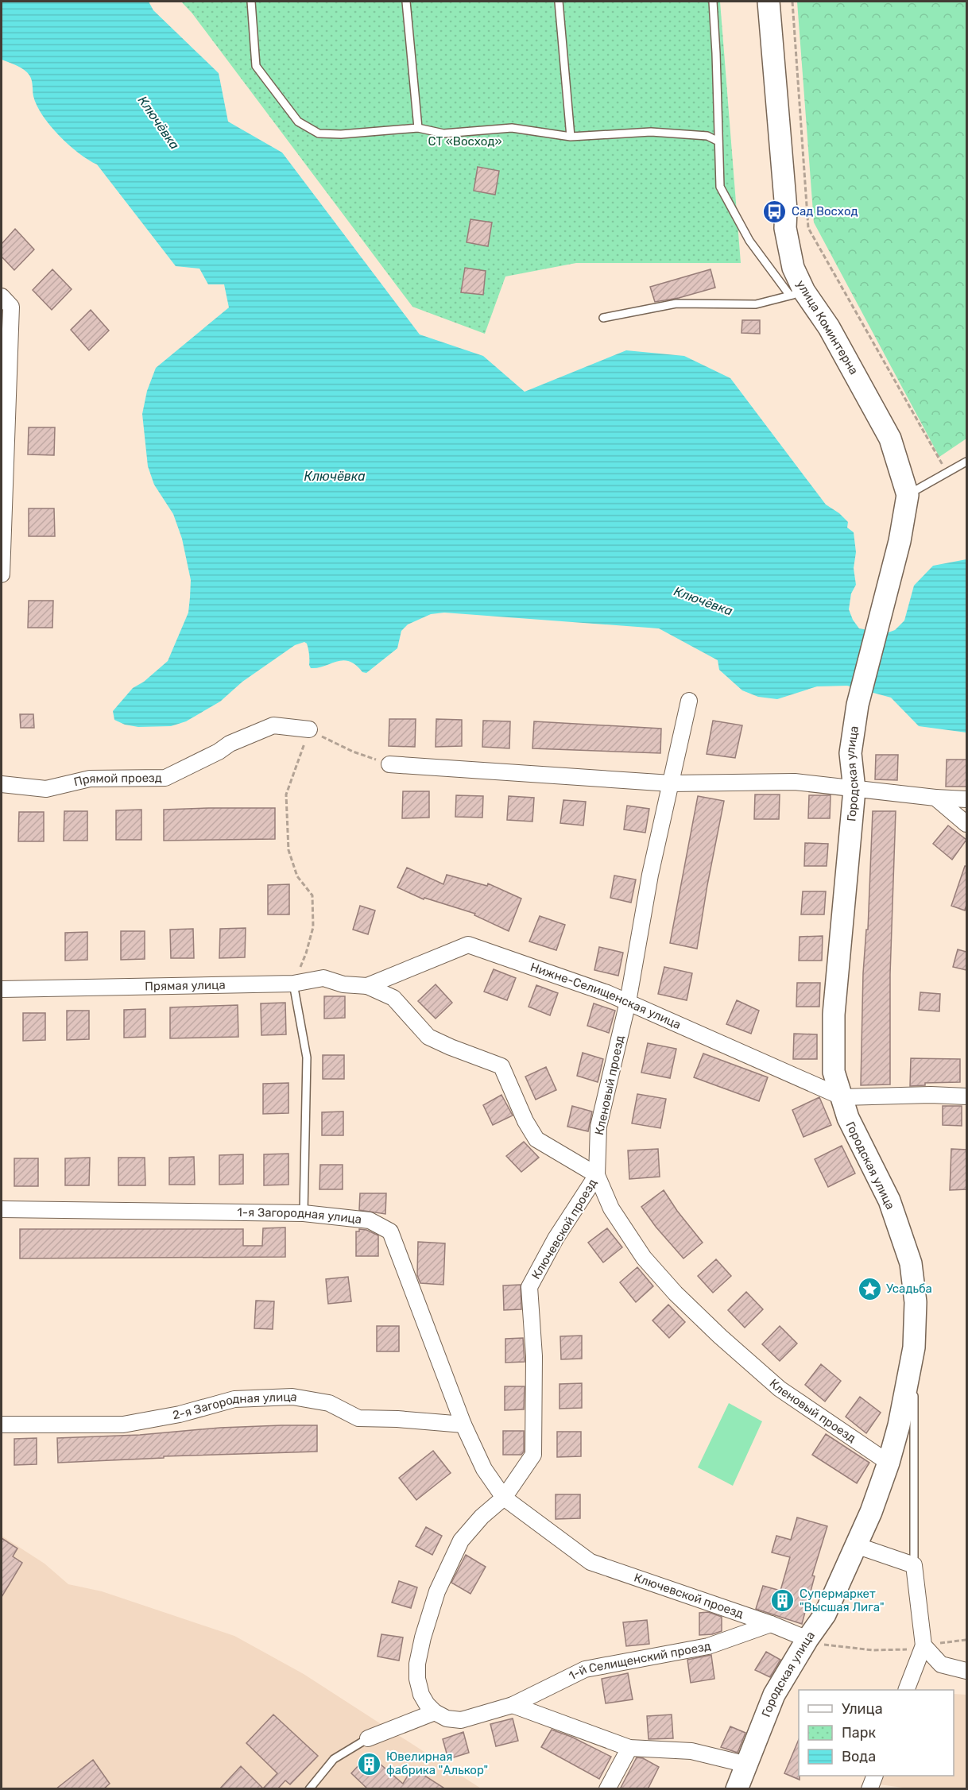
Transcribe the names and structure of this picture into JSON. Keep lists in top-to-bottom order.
{
  "streets": {
    "street": [
      "улица Коминтерна",
      "Городская улица",
      "Прямой проезд",
      "Прямая улица",
      "Нижне-Селищенская улица",
      "Кленовый проезд",
      "1-я Загородная улица",
      "Ключевской проезд",
      "2-я Загородная улица",
      "1-й Селищенский проезд"
    ]
  },
  "crossings": [
    ["улица Коминтерна", "Городская улица"],
    ["Городская улица", "Нижне-Селищенская улица"],
    ["Городская улица", "Кленовый проезд"],
    ["Городская улица", "Ключевской проезд"],
    ["Прямая улица", "Нижне-Селищенская улица"],
    ["Прямая улица", "Ключевской проезд"],
    ["Нижне-Селищенская улица", "Кленовый проезд"],
    ["Нижне-Селищенская улица", "Ключевской проезд"],
    ["Кленовый проезд", "Ключевской проезд"],
    ["1-я Загородная улица", "Ключевской проезд"],
    ["1-я Загородная улица", "2-я Загородная улица"],
    ["Ключевской проезд", "1-й Селищенский проезд"]
  ],
  "water": ["Ключёвка"],
  "parks": ["СТ «Восход»"],
  "places": {
    "bus stop": ["Сад Восход"],
    "place": ["Усадьба"],
    "building": ["Супермаркет \"Высшая Лига\"", "Ювелирная фабрика \"Алькор\""]
  },
  "legend": ["Улица", "Парк", "Вода"]
}
